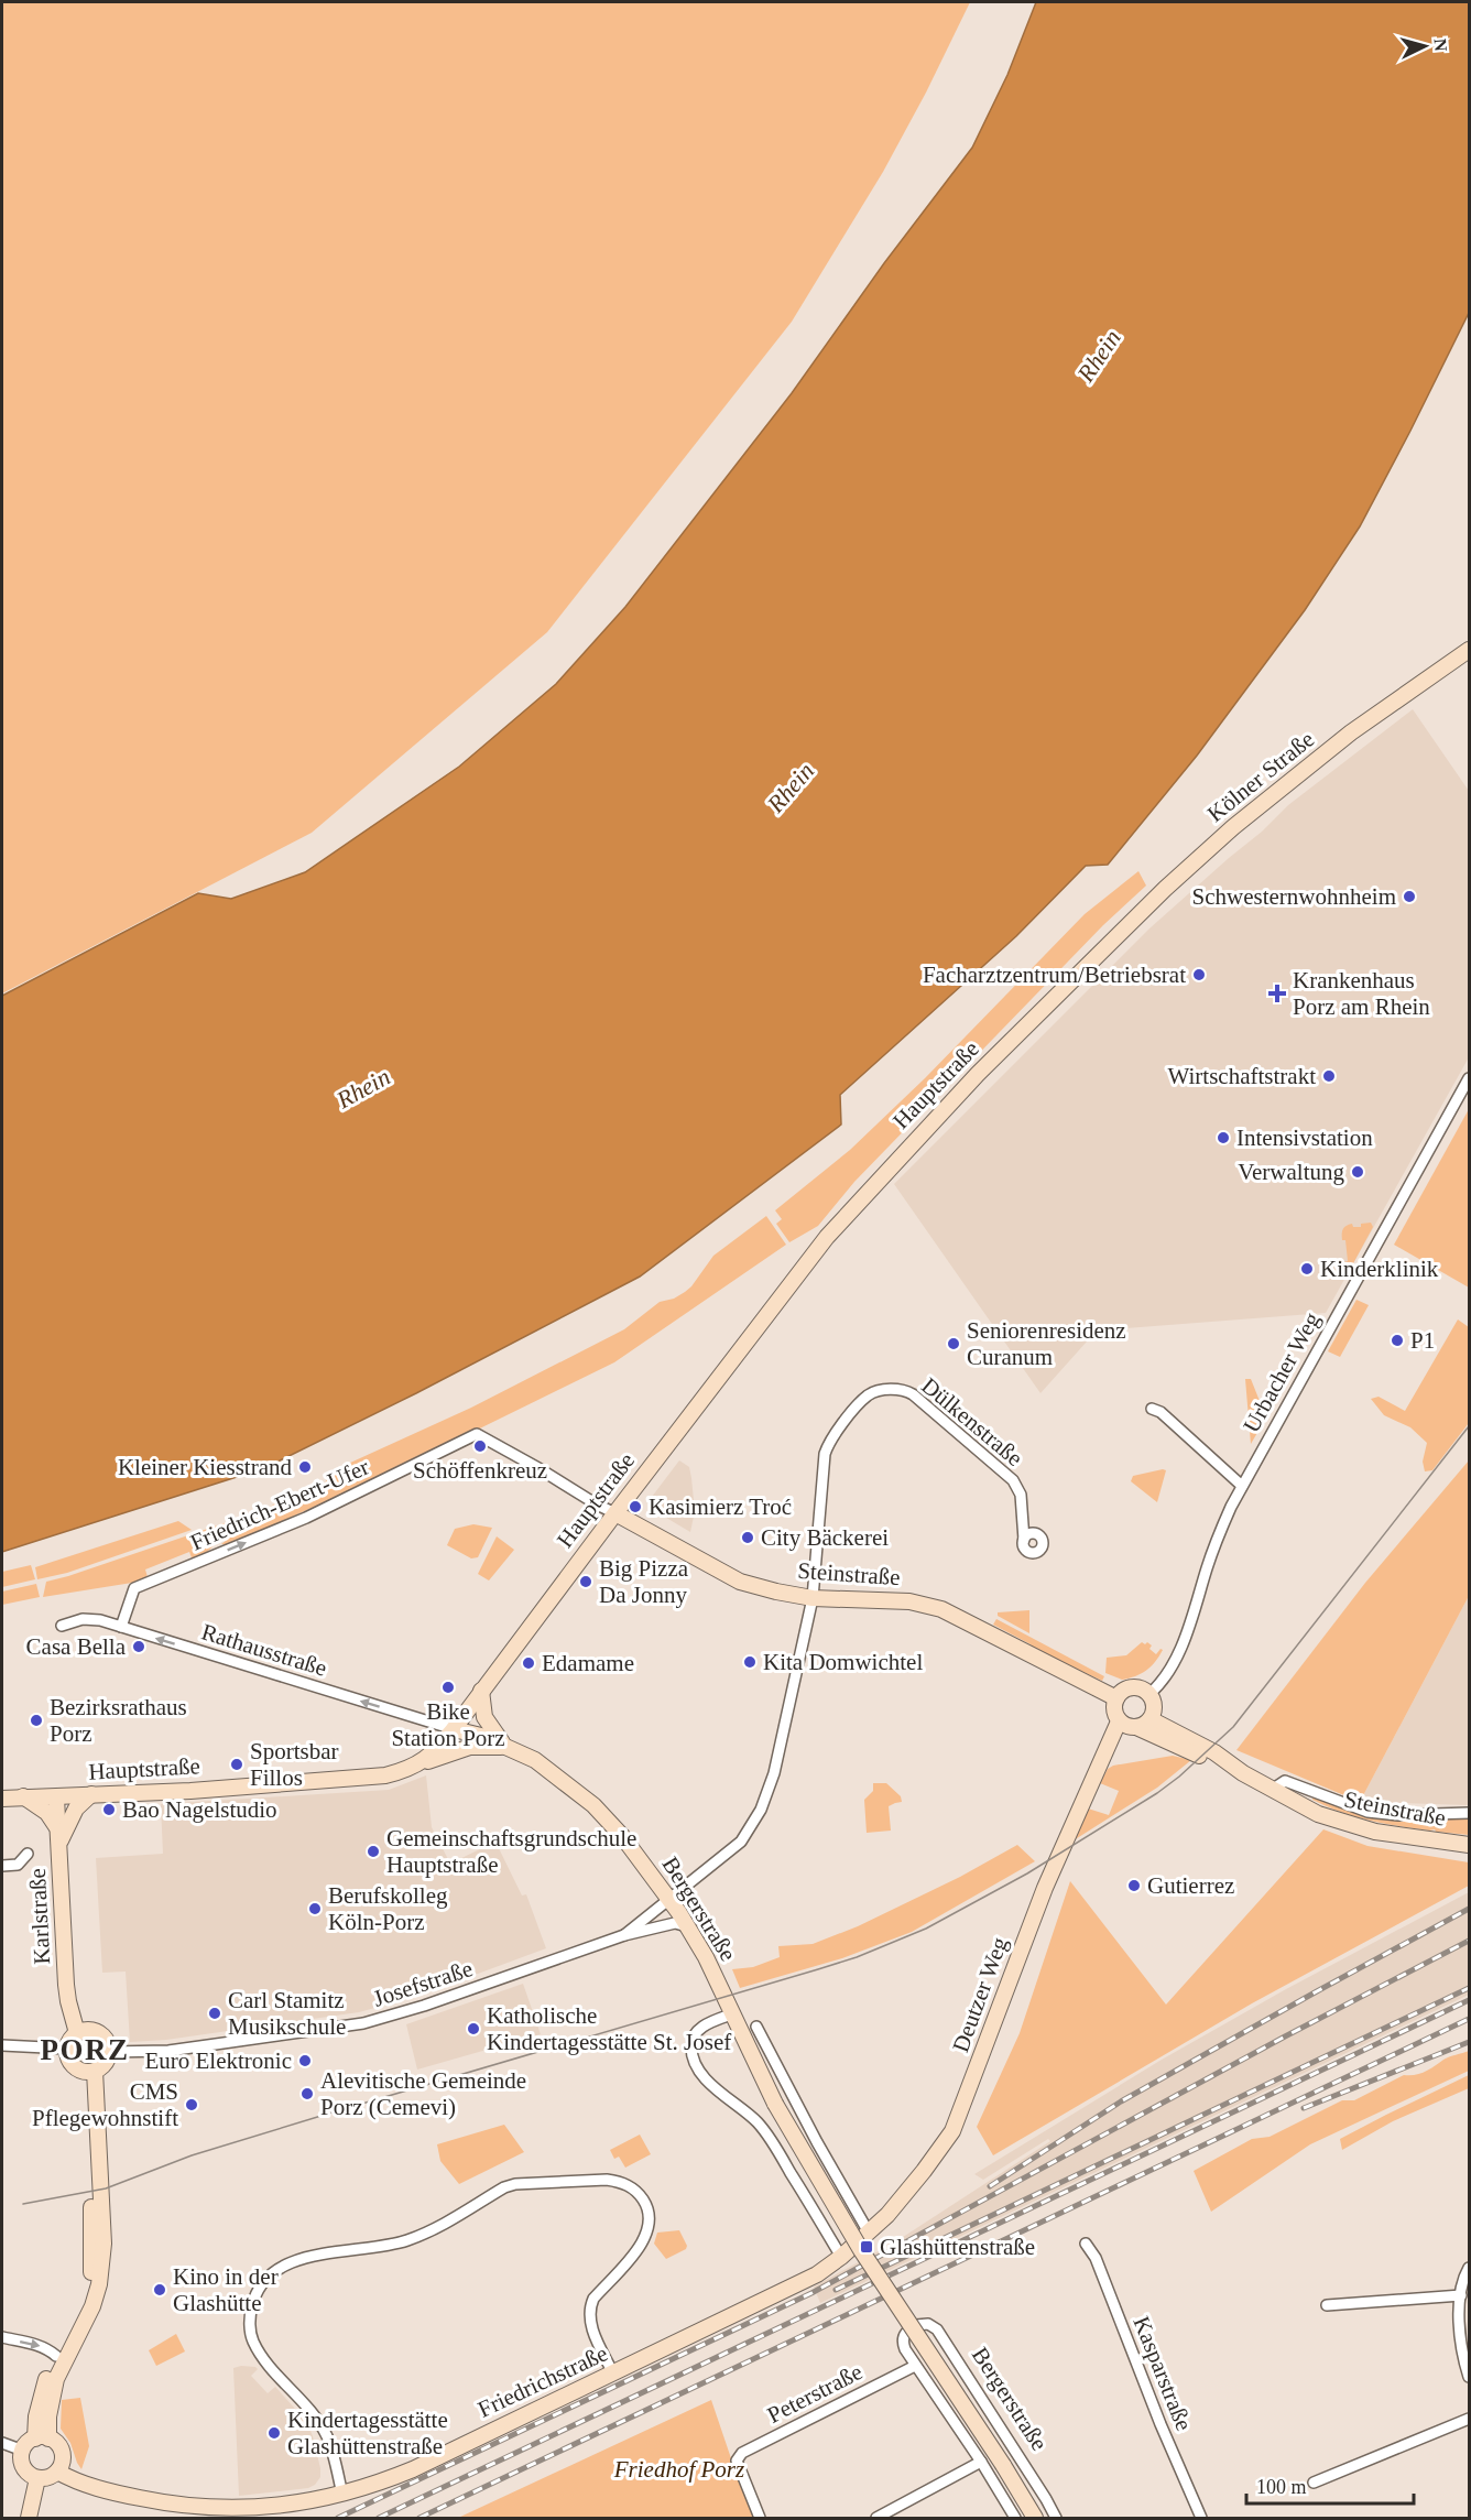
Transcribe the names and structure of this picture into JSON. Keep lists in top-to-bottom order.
{
  "streets": {
    "street": [
      "Kölner Straße",
      "Hauptstraße",
      "Urbacher Weg",
      "Dülkenstraße",
      "Friedrich-Ebert-Ufer",
      "Steinstraße",
      "Rathausstraße",
      "Bergerstraße",
      "Karlstraße",
      "Josefstraße",
      "Deutzer Weg",
      "Kasparstraße",
      "Friedrichstraße",
      "Peterstraße"
    ]
  },
  "crossings": [
    ["Kölner Straße", "Hauptstraße"],
    ["Hauptstraße", "Steinstraße"],
    ["Hauptstraße", "Rathausstraße"],
    ["Hauptstraße", "Bergerstraße"],
    ["Hauptstraße", "Karlstraße"],
    ["Urbacher Weg", "Steinstraße"],
    ["Urbacher Weg", "Deutzer Weg"],
    ["Dülkenstraße", "Steinstraße"],
    ["Dülkenstraße", "Josefstraße"],
    ["Friedrich-Ebert-Ufer", "Steinstraße"],
    ["Friedrich-Ebert-Ufer", "Rathausstraße"],
    ["Steinstraße", "Josefstraße"],
    ["Steinstraße", "Deutzer Weg"],
    ["Rathausstraße", "Bergerstraße"],
    ["Bergerstraße", "Josefstraße"],
    ["Bergerstraße", "Peterstraße"],
    ["Karlstraße", "Josefstraße"],
    ["Deutzer Weg", "Friedrichstraße"]
  ],
  "one_way": ["Friedrich-Ebert-Ufer", "Rathausstraße"],
  "districts": ["PORZ"],
  "water": ["Rhein"],
  "parks": ["Friedhof Porz"],
  "places": {
    "other": [
      "Schwesternwohnheim",
      "Facharztzentrum/Betriebsrat",
      "Wirtschaftstrakt",
      "Intensivstation",
      "Verwaltung",
      "Kinderklinik",
      "P1",
      "Seniorenresidenz Curanum",
      "Schöffenkreuz",
      "Kleiner Kiesstrand",
      "Kasimierz Troć",
      "City Bäckerei",
      "Big Pizza Da Jonny",
      "Casa Bella",
      "Kita Domwichtel",
      "Edamame",
      "Bike Station Porz",
      "Bezirksrathaus Porz",
      "Sportsbar Fillos",
      "Bao Nagelstudio",
      "Gemeinschaftsgrundschule Hauptstraße",
      "Gutierrez",
      "Berufskolleg Köln-Porz",
      "Carl Stamitz Musikschule",
      "Katholische Kindertagesstätte St. Josef",
      "Euro Elektronic",
      "Alevitische Gemeinde Porz (Cemevi)",
      "CMS Pflegewohnstift",
      "Kino in der Glashütte",
      "Kindertagesstätte Glashüttenstraße"
    ],
    "health": ["Krankenhaus Porz am Rhein"],
    "transit": ["Glashüttenstraße"]
  },
  "scale_bar": "100 m",
  "north": "right"
}
